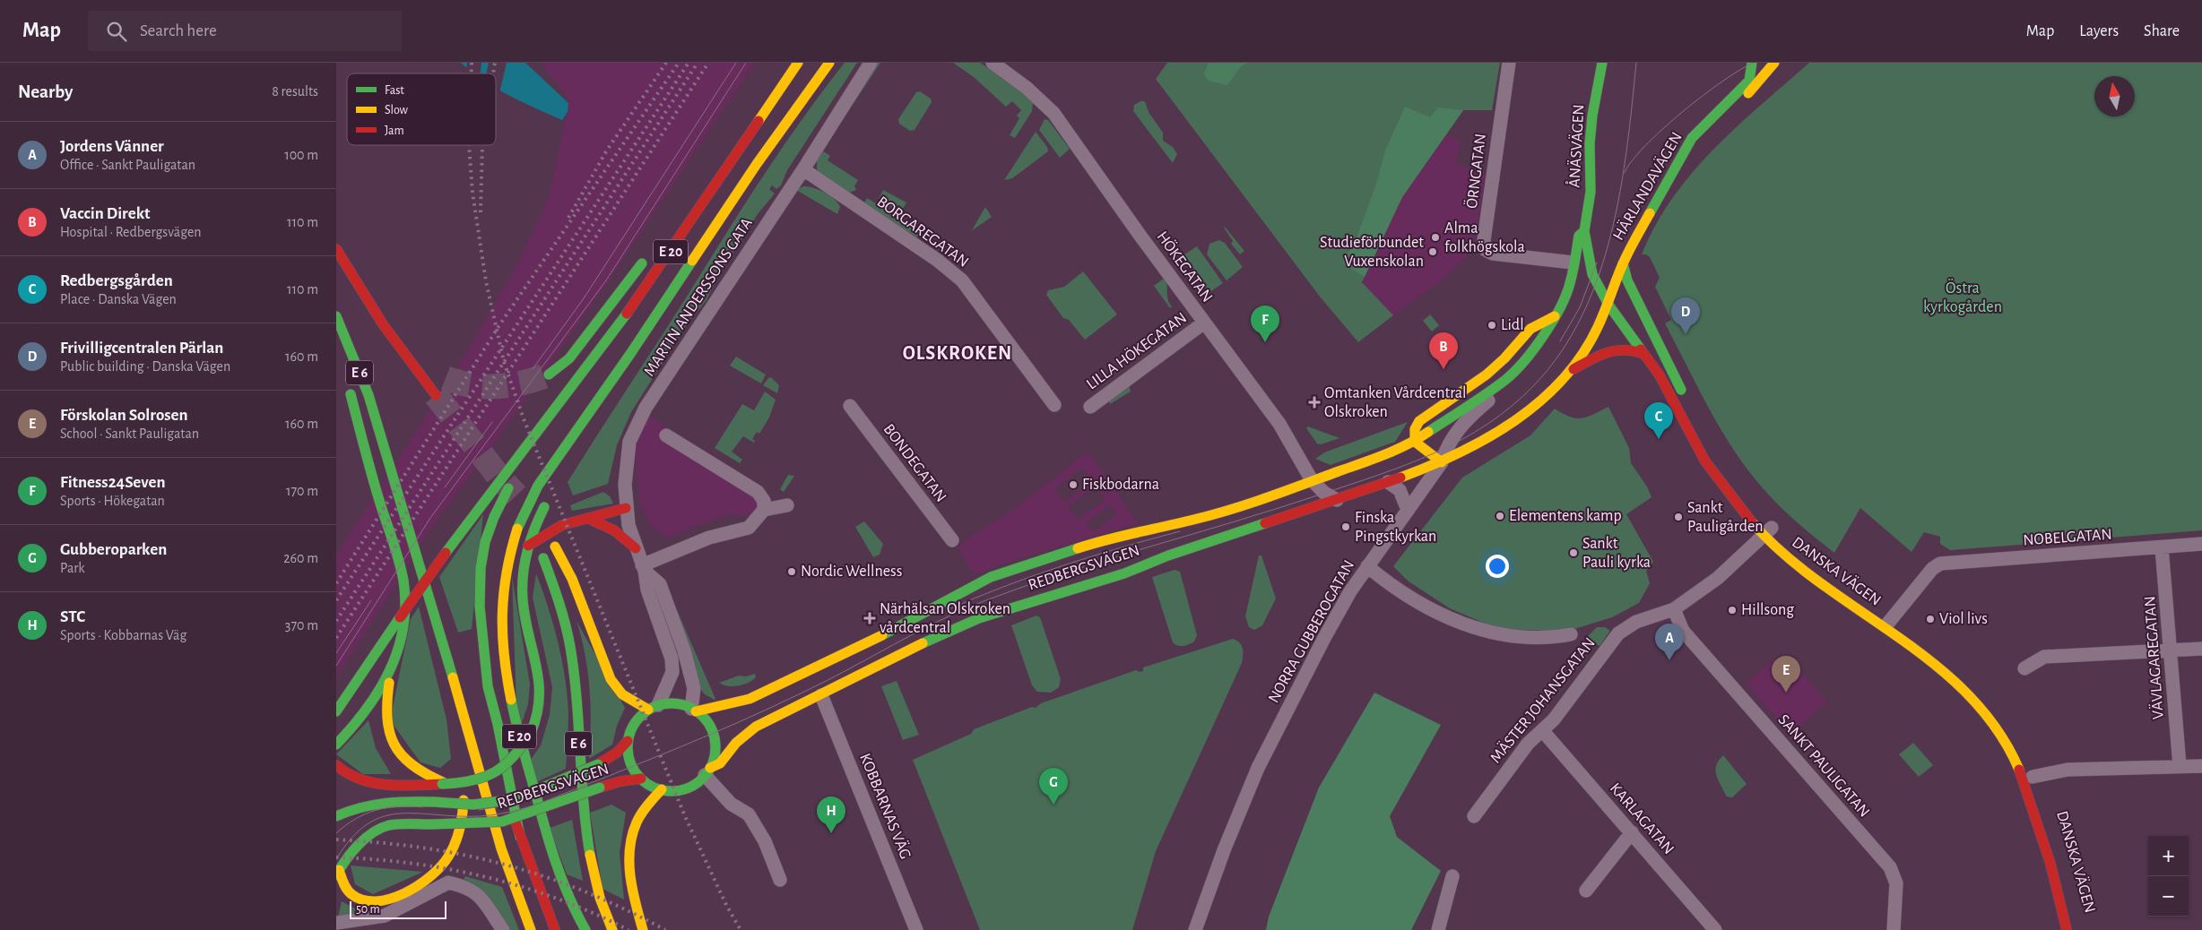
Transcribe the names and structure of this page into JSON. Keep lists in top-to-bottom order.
{
  "streets": {
    "main road": [
      "ÅNÄSVÄGEN",
      "HÄRLANDAVÄGEN",
      "E 20",
      "E 6",
      "REDBERGSVÄGEN",
      "DANSKA VÄGEN"
    ],
    "street": [
      "ÖRNGATAN",
      "BORGAREGATAN",
      "HÖKEGATAN",
      "MARTIN ANDERSSONS GATA",
      "LILLA HÖKEGATAN",
      "BONDEGATAN",
      "NOBELGATAN",
      "NORRA GUBBEROGATAN",
      "VÄVLAGAREGATAN",
      "MÄSTER JOHANSGATAN",
      "SANKT PAULIGATAN",
      "KOBBARNAS VÄG",
      "KARLAGATAN"
    ]
  },
  "crossings": [
    ["ÅNÄSVÄGEN", "REDBERGSVÄGEN"],
    ["ÅNÄSVÄGEN", "DANSKA VÄGEN"],
    ["ÖRNGATAN", "REDBERGSVÄGEN"],
    ["HÄRLANDAVÄGEN", "REDBERGSVÄGEN"],
    ["BORGAREGATAN", "MARTIN ANDERSSONS GATA"],
    ["HÖKEGATAN", "LILLA HÖKEGATAN"],
    ["HÖKEGATAN", "REDBERGSVÄGEN"],
    ["MARTIN ANDERSSONS GATA", "REDBERGSVÄGEN"],
    ["NOBELGATAN", "DANSKA VÄGEN"],
    ["NOBELGATAN", "VÄVLAGAREGATAN"],
    ["REDBERGSVÄGEN", "DANSKA VÄGEN"],
    ["REDBERGSVÄGEN", "NORRA GUBBEROGATAN"],
    ["REDBERGSVÄGEN", "KOBBARNAS VÄG"],
    ["MÄSTER JOHANSGATAN", "SANKT PAULIGATAN"],
    ["MÄSTER JOHANSGATAN", "KARLAGATAN"]
  ],
  "districts": ["OLSKROKEN"],
  "parks": ["Östra kyrkogården"],
  "places": {
    "other": [
      "Alma folkhögskola",
      "Studieförbundet Vuxenskolan",
      "Lidl",
      "Fiskbodarna",
      "Elementens kamp",
      "Sankt Pauligården",
      "Finska Pingstkyrkan",
      "Sankt Pauli kyrka",
      "Nordic Wellness",
      "Hillsong",
      "Viol livs"
    ],
    "health": ["Omtanken Vårdcentral Olskroken", "Närhälsan Olskroken vårdcentral"]
  },
  "legend": ["Fast", "Slow", "Jam"],
  "scale_bar": "50 m",
  "north": "top",
  "page": {
    "header": "Map",
    "search": "Search here",
    "nav": ["Map", "Layers", "Share"],
    "heading": ["Nearby", "8 results"],
    "list": [
      {
        "mark": "A",
        "name": "Jordens Vänner",
        "note": "Office · Sankt Pauligatan",
        "value": "100 m"
      },
      {
        "mark": "B",
        "name": "Vaccin Direkt",
        "note": "Hospital · Redbergsvägen",
        "value": "110 m"
      },
      {
        "mark": "C",
        "name": "Redbergsgården",
        "note": "Place · Danska Vägen",
        "value": "110 m"
      },
      {
        "mark": "D",
        "name": "Frivilligcentralen Pärlan",
        "note": "Public building · Danska Vägen",
        "value": "160 m"
      },
      {
        "mark": "E",
        "name": "Förskolan Solrosen",
        "note": "School · Sankt Pauligatan",
        "value": "160 m"
      },
      {
        "mark": "F",
        "name": "Fitness24Seven",
        "note": "Sports · Hökegatan",
        "value": "170 m"
      },
      {
        "mark": "G",
        "name": "Gubberoparken",
        "note": "Park",
        "value": "260 m"
      },
      {
        "mark": "H",
        "name": "STC",
        "note": "Sports · Kobbarnas Väg",
        "value": "370 m"
      }
    ],
    "pins": [
      "D",
      "F",
      "B",
      "C",
      "A",
      "E",
      "G",
      "H"
    ],
    "map_buttons": ["+", "−"],
    "scale": "50 m"
  }
}
